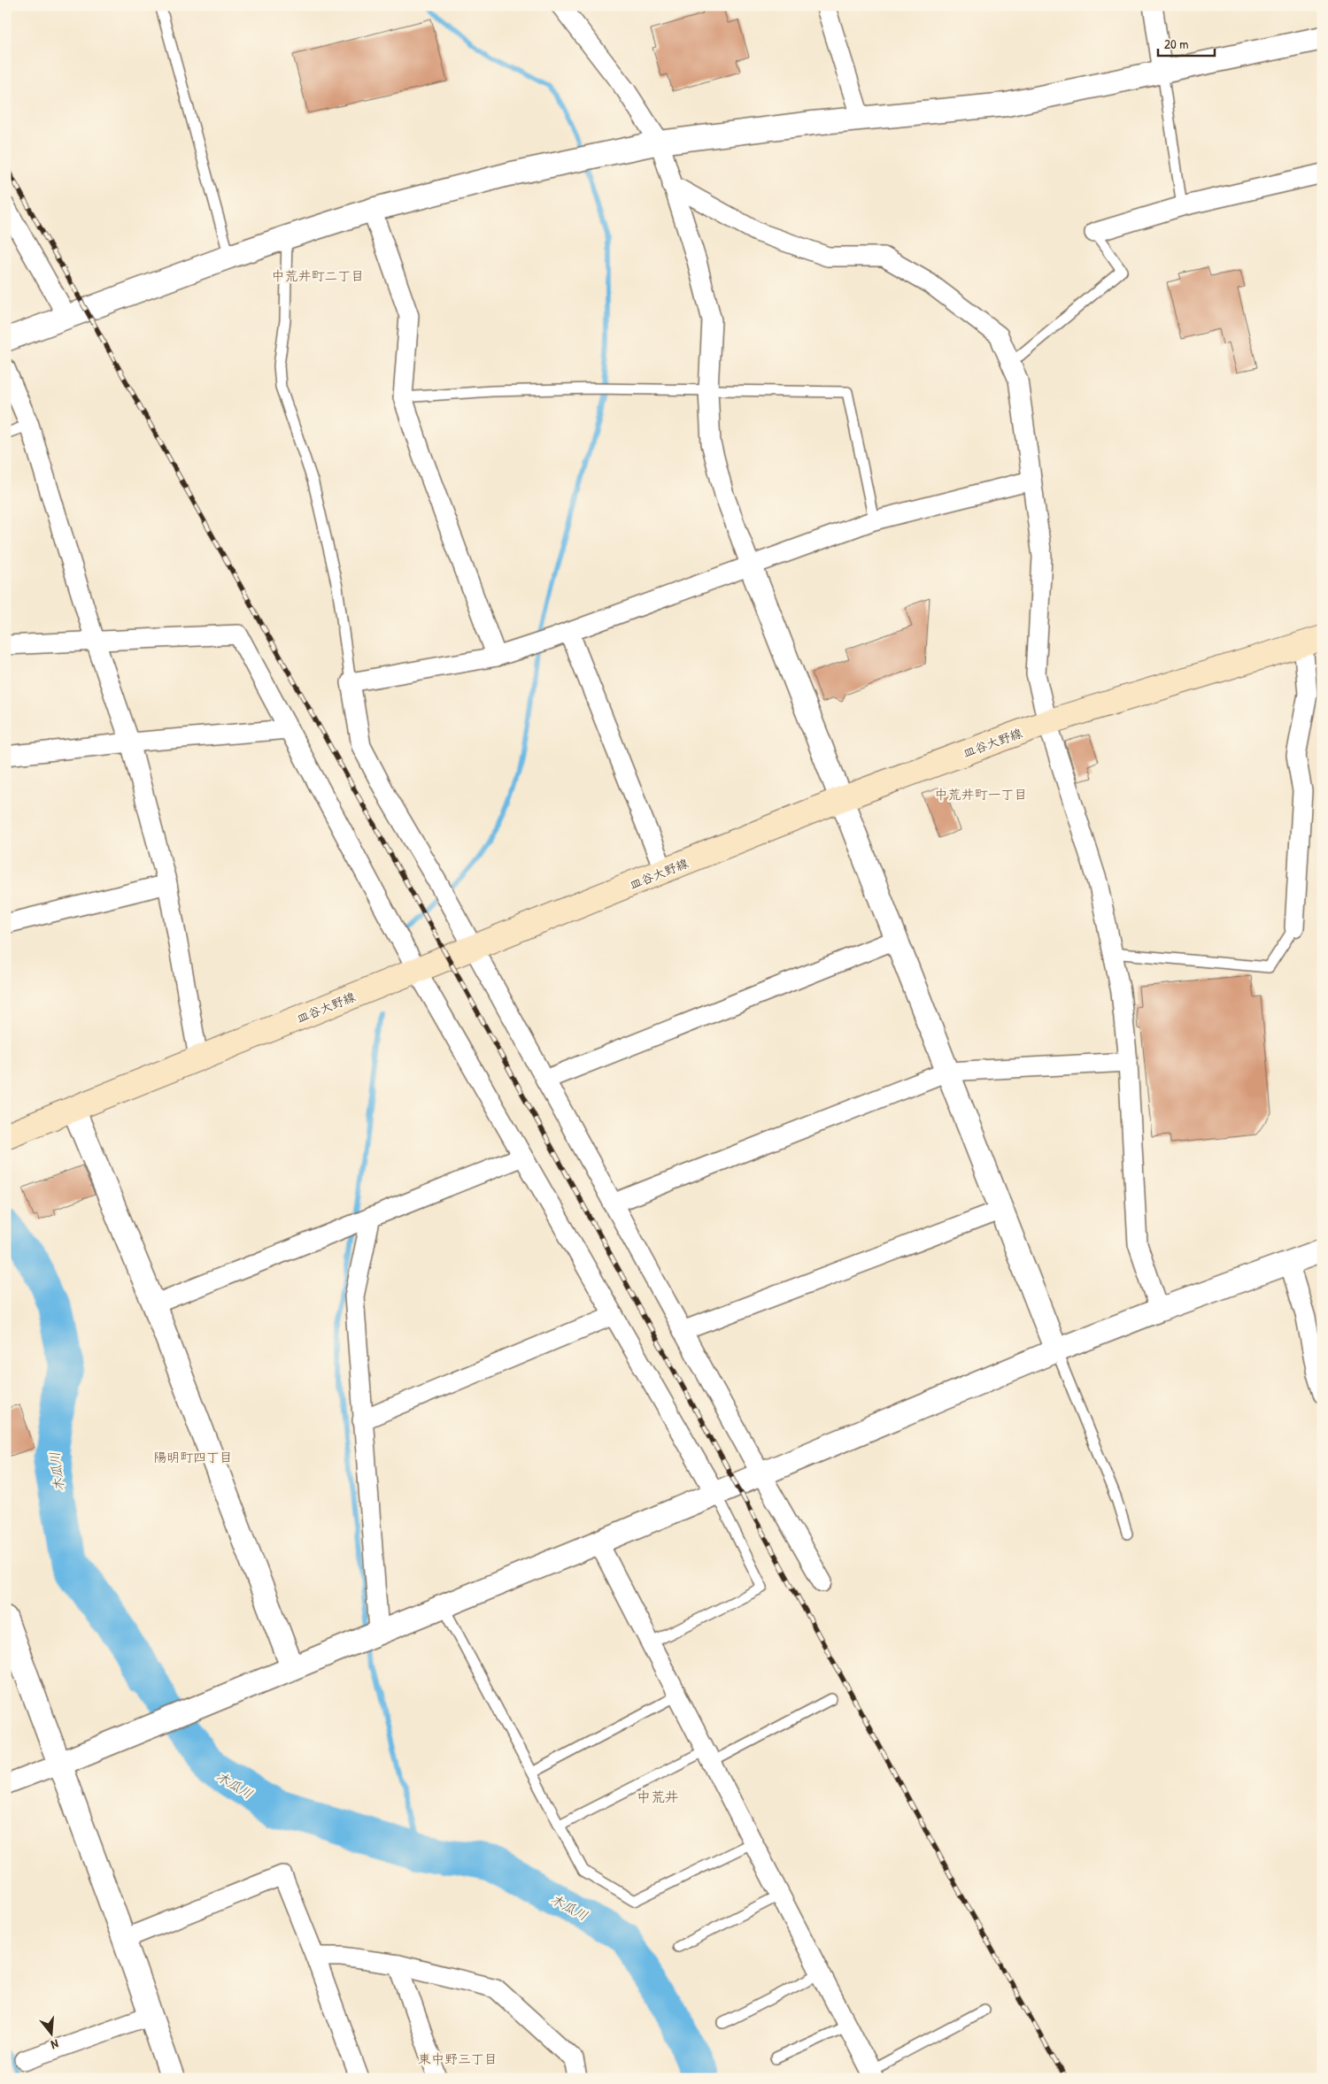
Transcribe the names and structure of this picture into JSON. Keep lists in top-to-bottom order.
{
  "streets": {
    "main road": ["皿谷大野線"]
  },
  "districts": [
    "中荒井町二丁目",
    "中荒井町一丁目",
    "陽明町四丁目",
    "中荒井",
    "東中野三丁目"
  ],
  "water": ["木瓜川"],
  "scale_bar": "20 m",
  "north": "bottom"
}
